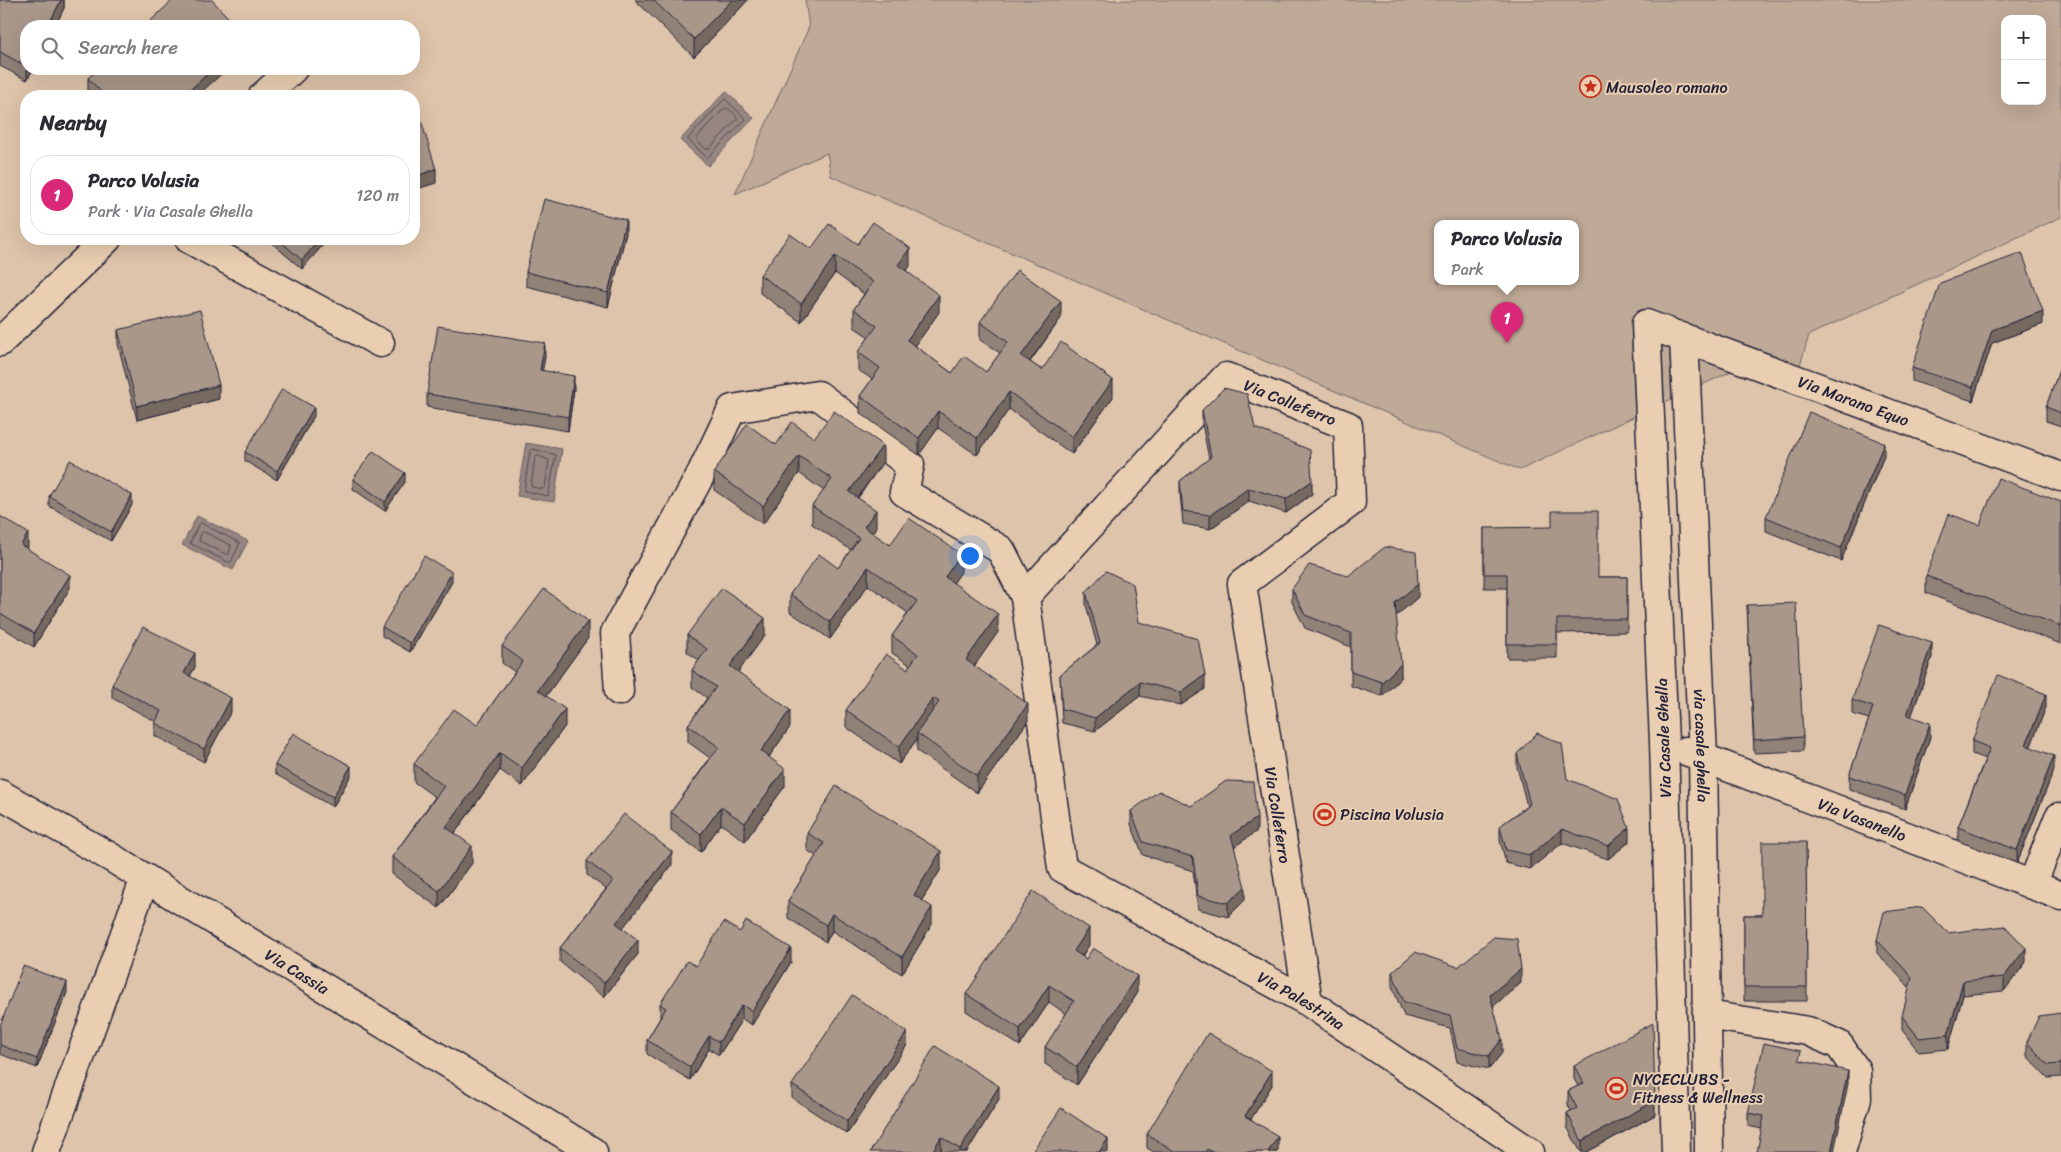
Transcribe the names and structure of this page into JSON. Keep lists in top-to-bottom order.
{
  "streets": {
    "street": [
      "Via Marano Equo",
      "Via Colleferro",
      "Via Casale Ghella",
      "via casale ghella",
      "Via Vasanello",
      "Via Cassia",
      "Via Palestrina"
    ]
  },
  "crossings": [
    ["Via Marano Equo", "Via Casale Ghella"],
    ["Via Marano Equo", "via casale ghella"],
    ["Via Colleferro", "Via Palestrina"],
    ["Via Casale Ghella", "Via Vasanello"],
    ["via casale ghella", "Via Vasanello"]
  ],
  "places": {
    "place": ["Mausoleo romano"],
    "sports": ["Piscina Volusia", "NYCECLUBS - Fitness & Wellness"]
  },
  "page": {
    "map_buttons": ["+", "−"],
    "search": "Search here",
    "heading": "Nearby",
    "list": [
      {
        "mark": "1",
        "name": "Parco Volusia",
        "note": "Park · Via Casale Ghella",
        "value": "120 m"
      }
    ],
    "popup": ["Parco Volusia", "Park"],
    "pins": "1"
  }
}
